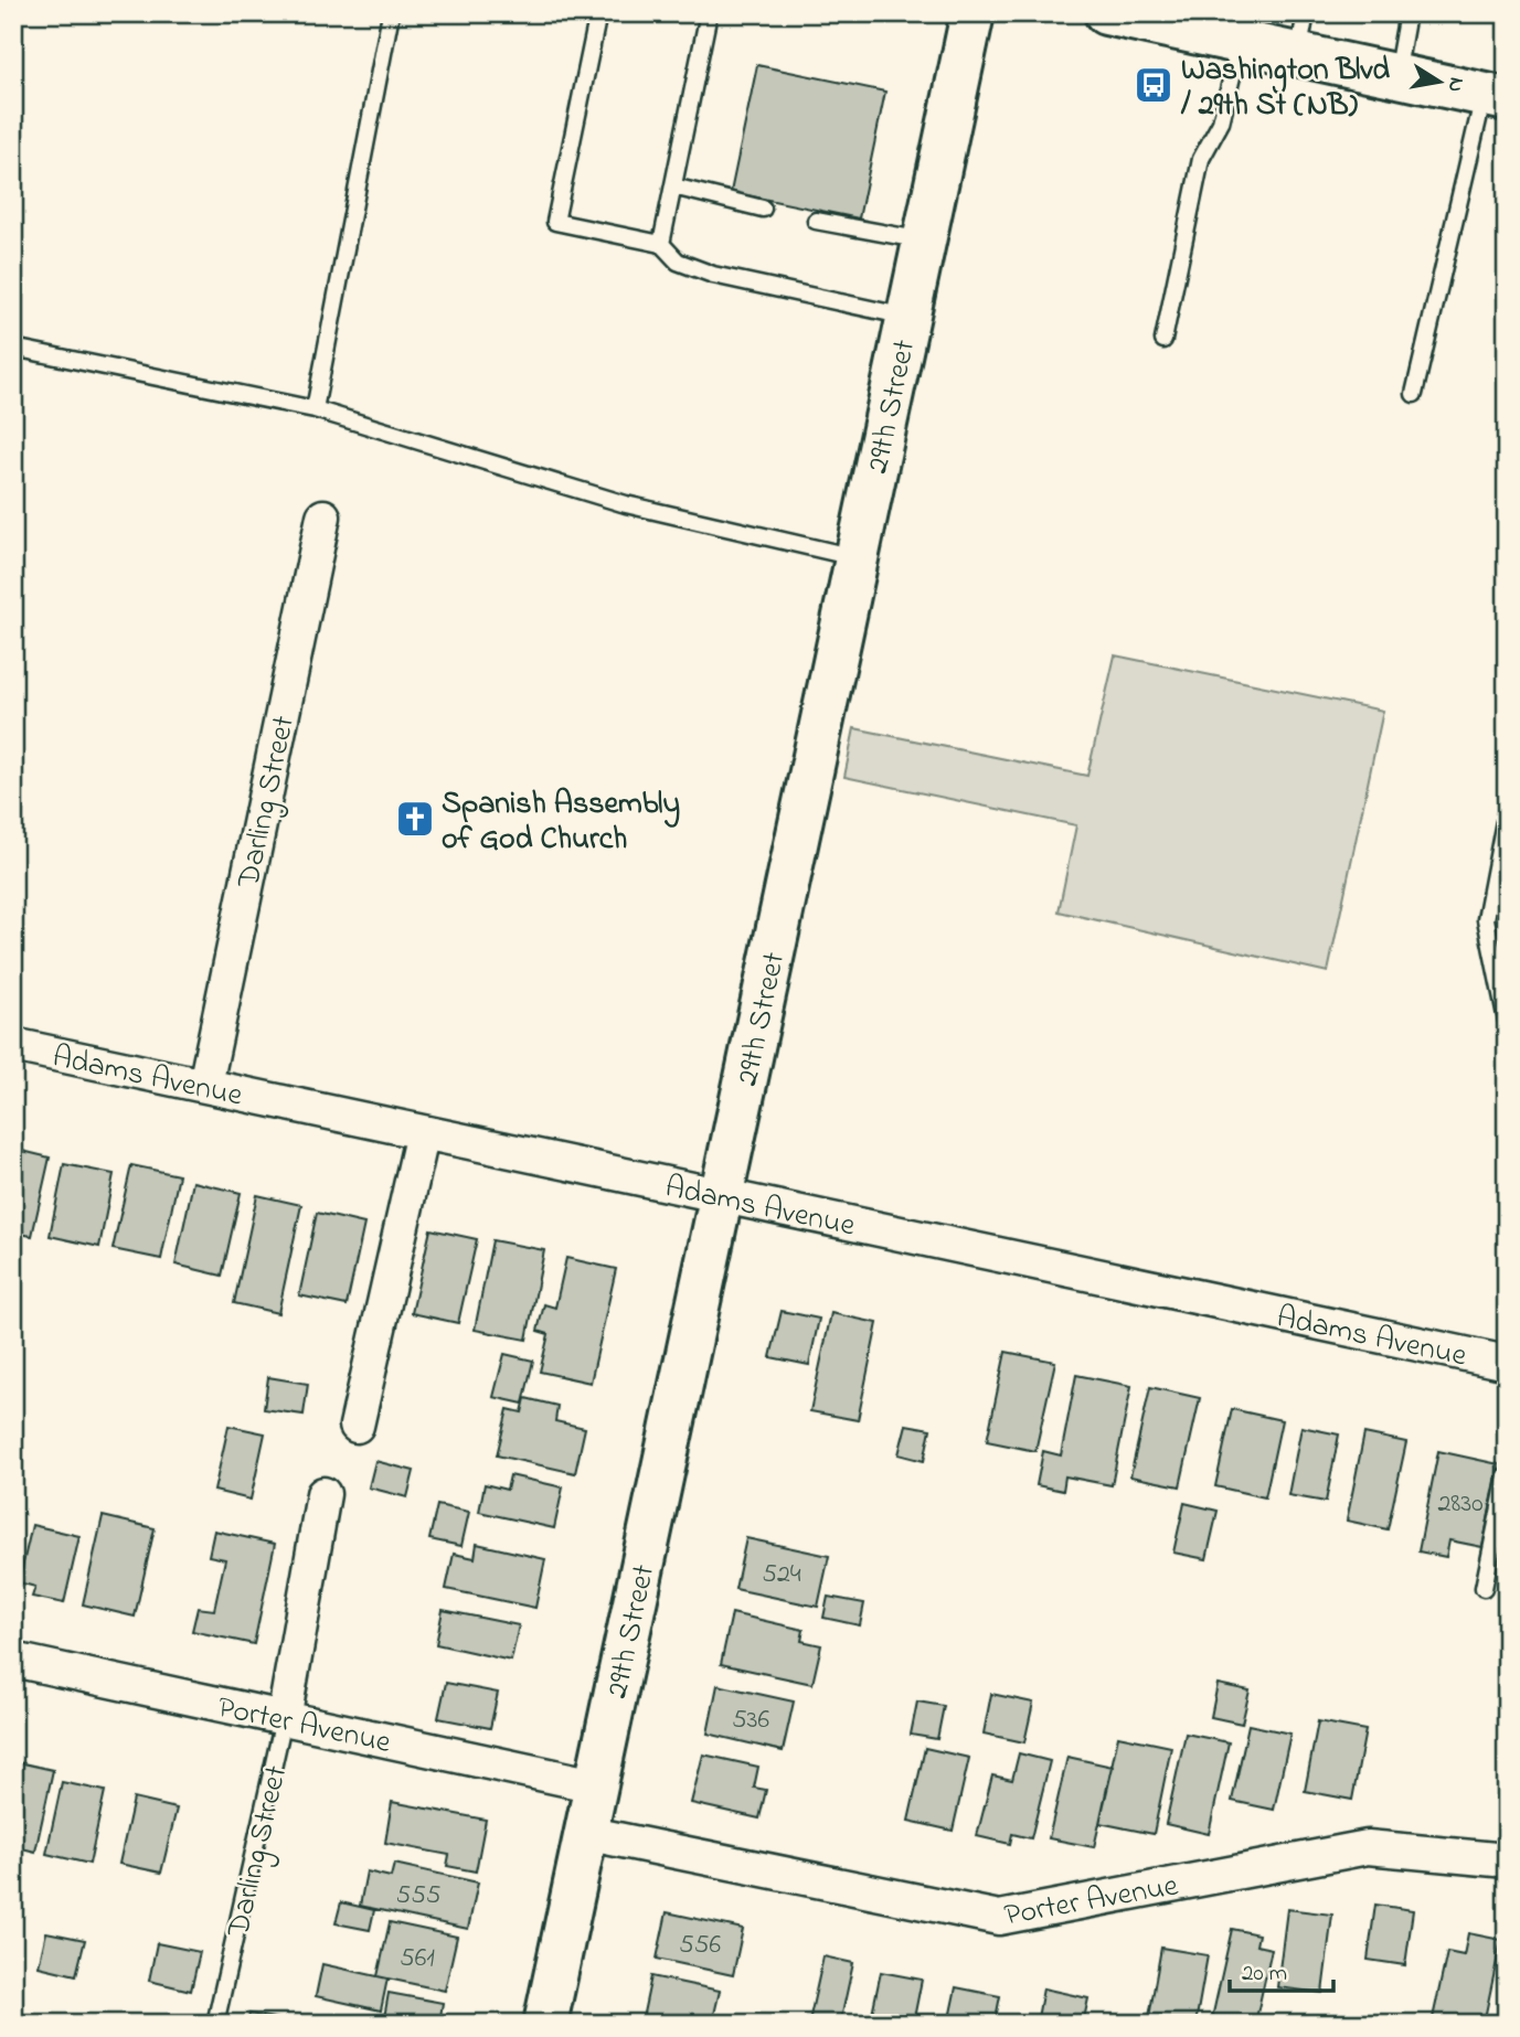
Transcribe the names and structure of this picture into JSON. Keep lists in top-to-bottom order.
{
  "streets": {
    "street": [
      "29th Street",
      "Darling Street",
      "Adams Avenue",
      "Porter Avenue"
    ]
  },
  "crossings": [
    ["29th Street", "Adams Avenue"],
    ["29th Street", "Porter Avenue"],
    ["Darling Street", "Adams Avenue"],
    ["Darling Street", "Porter Avenue"]
  ],
  "places": {
    "bus stop": ["Washington Blvd / 29th St (NB)"],
    "church": ["Spanish Assembly of God Church"]
  },
  "house_numbers": [
    "2830",
    "524",
    "536",
    "555",
    "556",
    "561"
  ],
  "scale_bar": "20 m",
  "north": "right"
}
